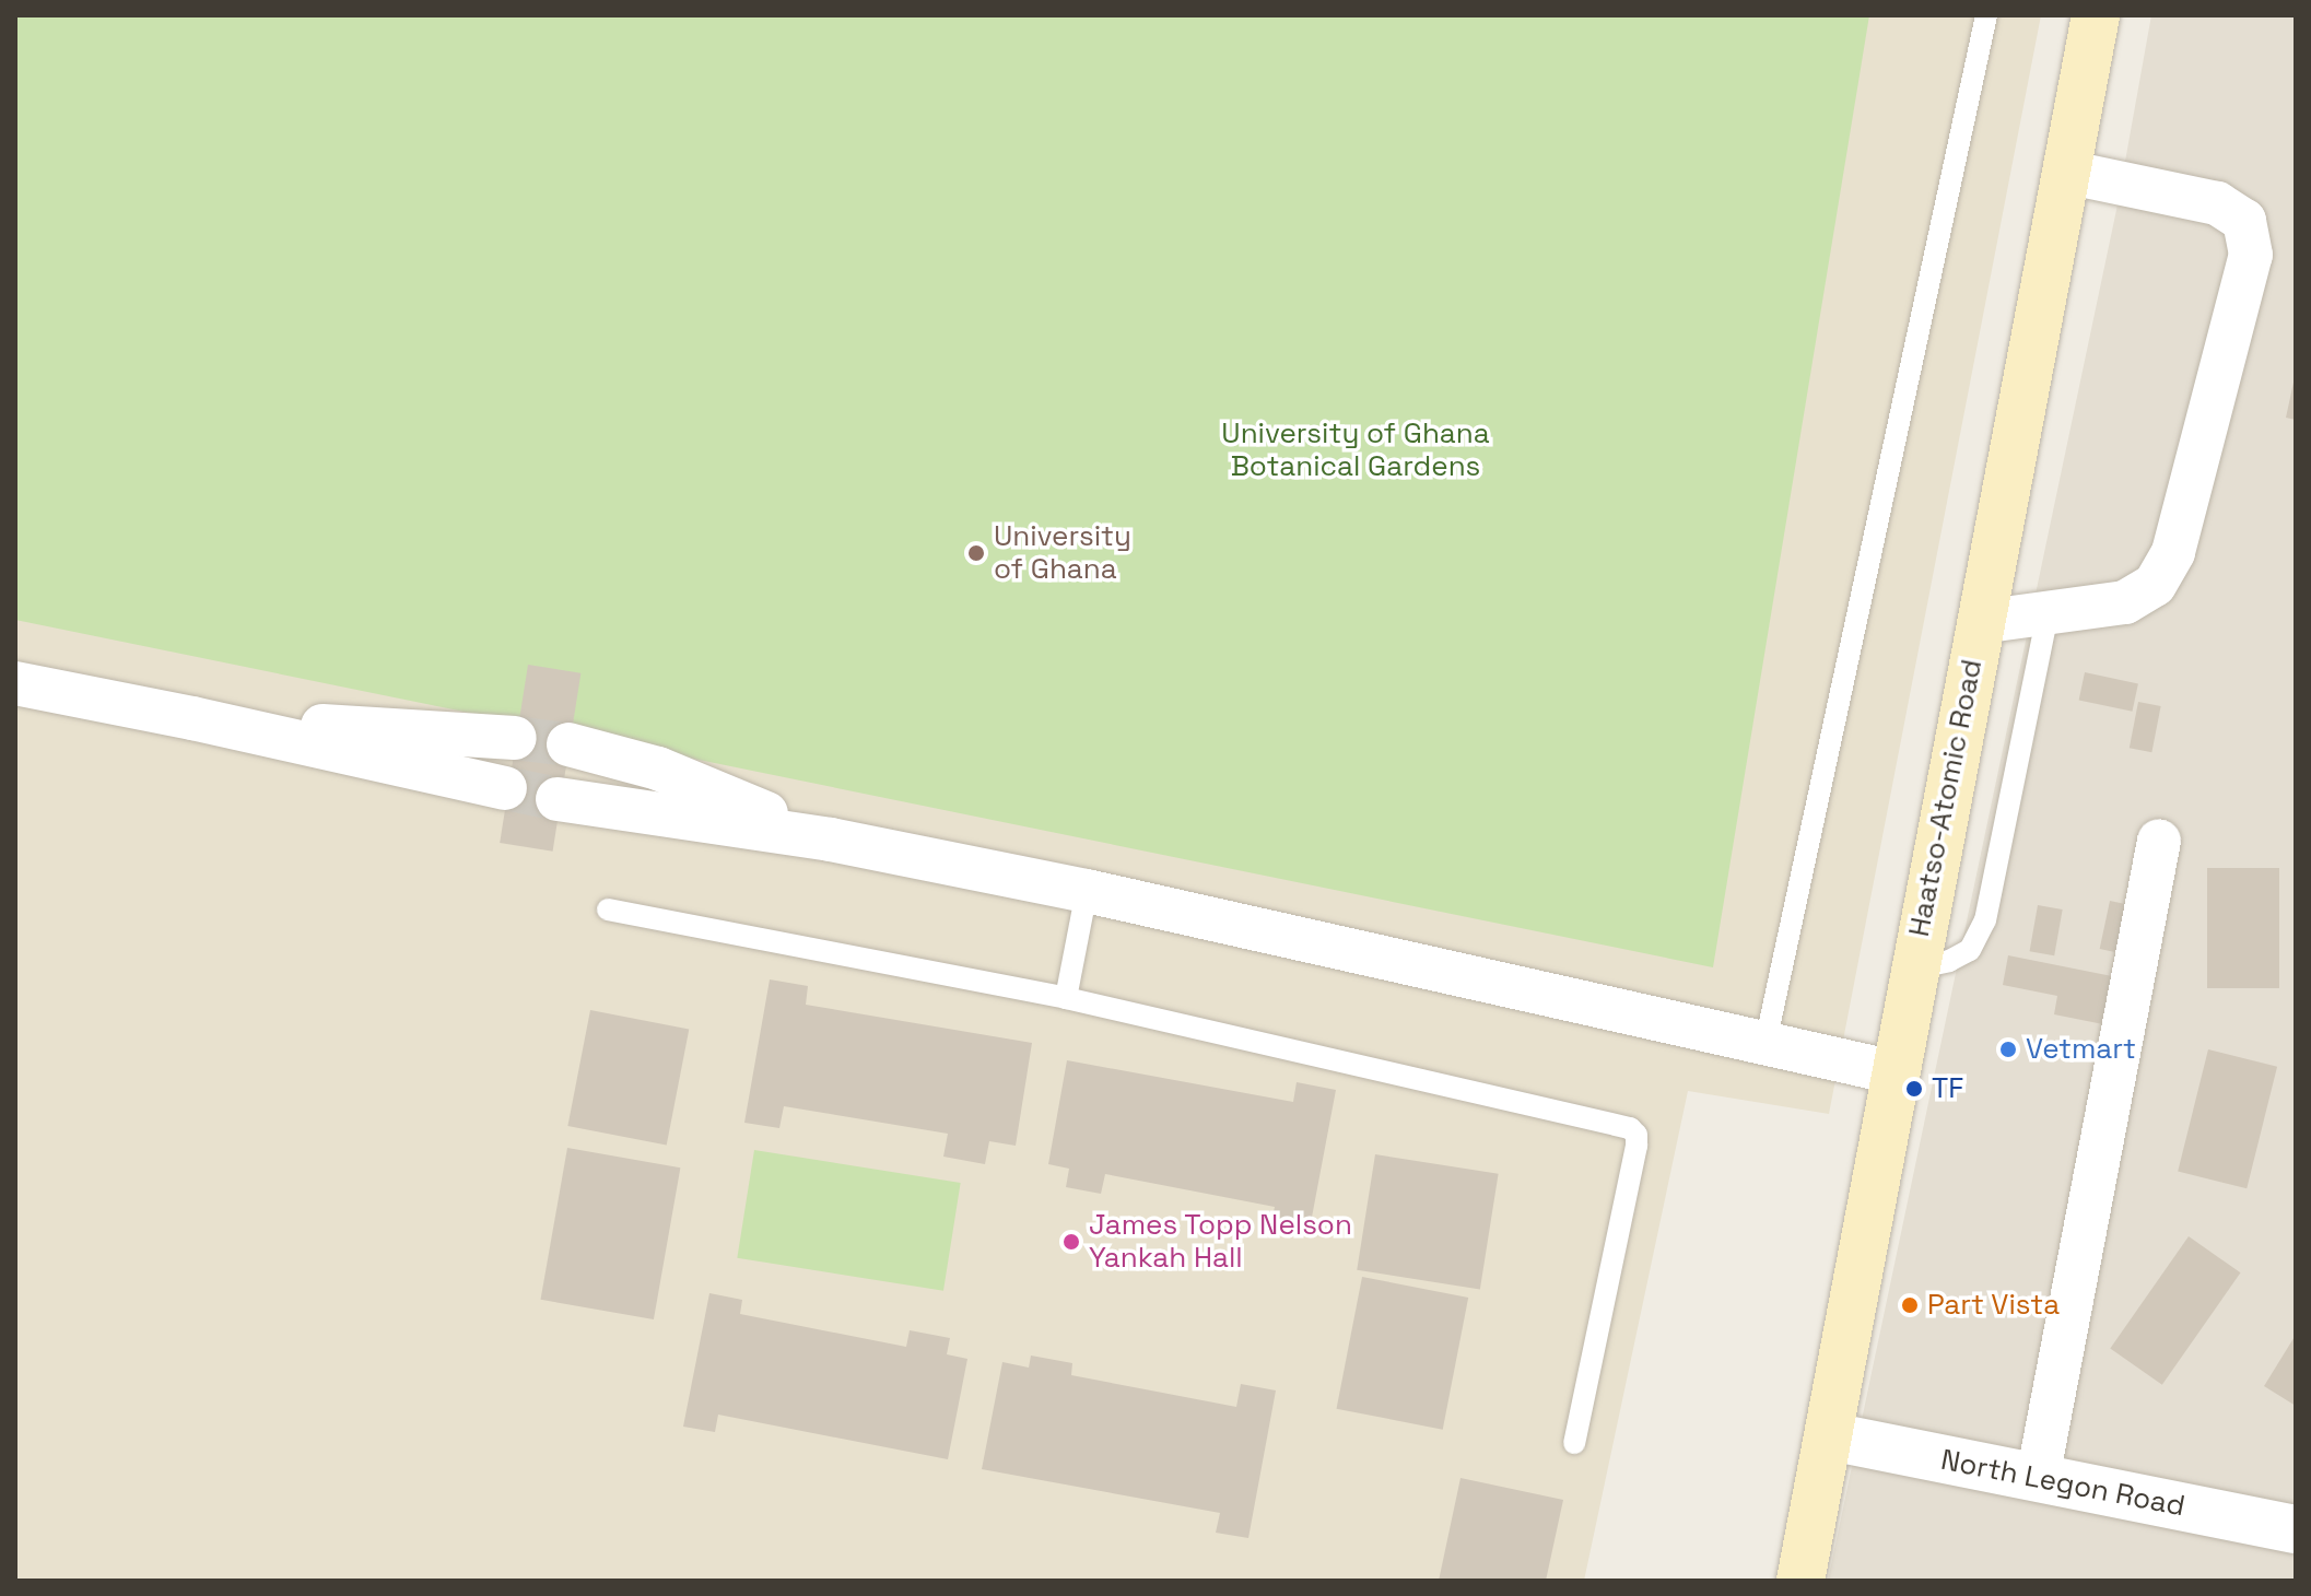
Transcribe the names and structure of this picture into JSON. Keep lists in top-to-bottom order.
{
  "streets": {
    "main road": ["Haatso-Atomic Road"],
    "street": ["North Legon Road"]
  },
  "crossings": [
    ["Haatso-Atomic Road", "North Legon Road"]
  ],
  "parks": ["University of Ghana Botanical Gardens"],
  "places": [
    "University of Ghana",
    "Vetmart",
    "TF",
    "James Topp Nelson Yankah Hall",
    "Part Vista"
  ]
}
